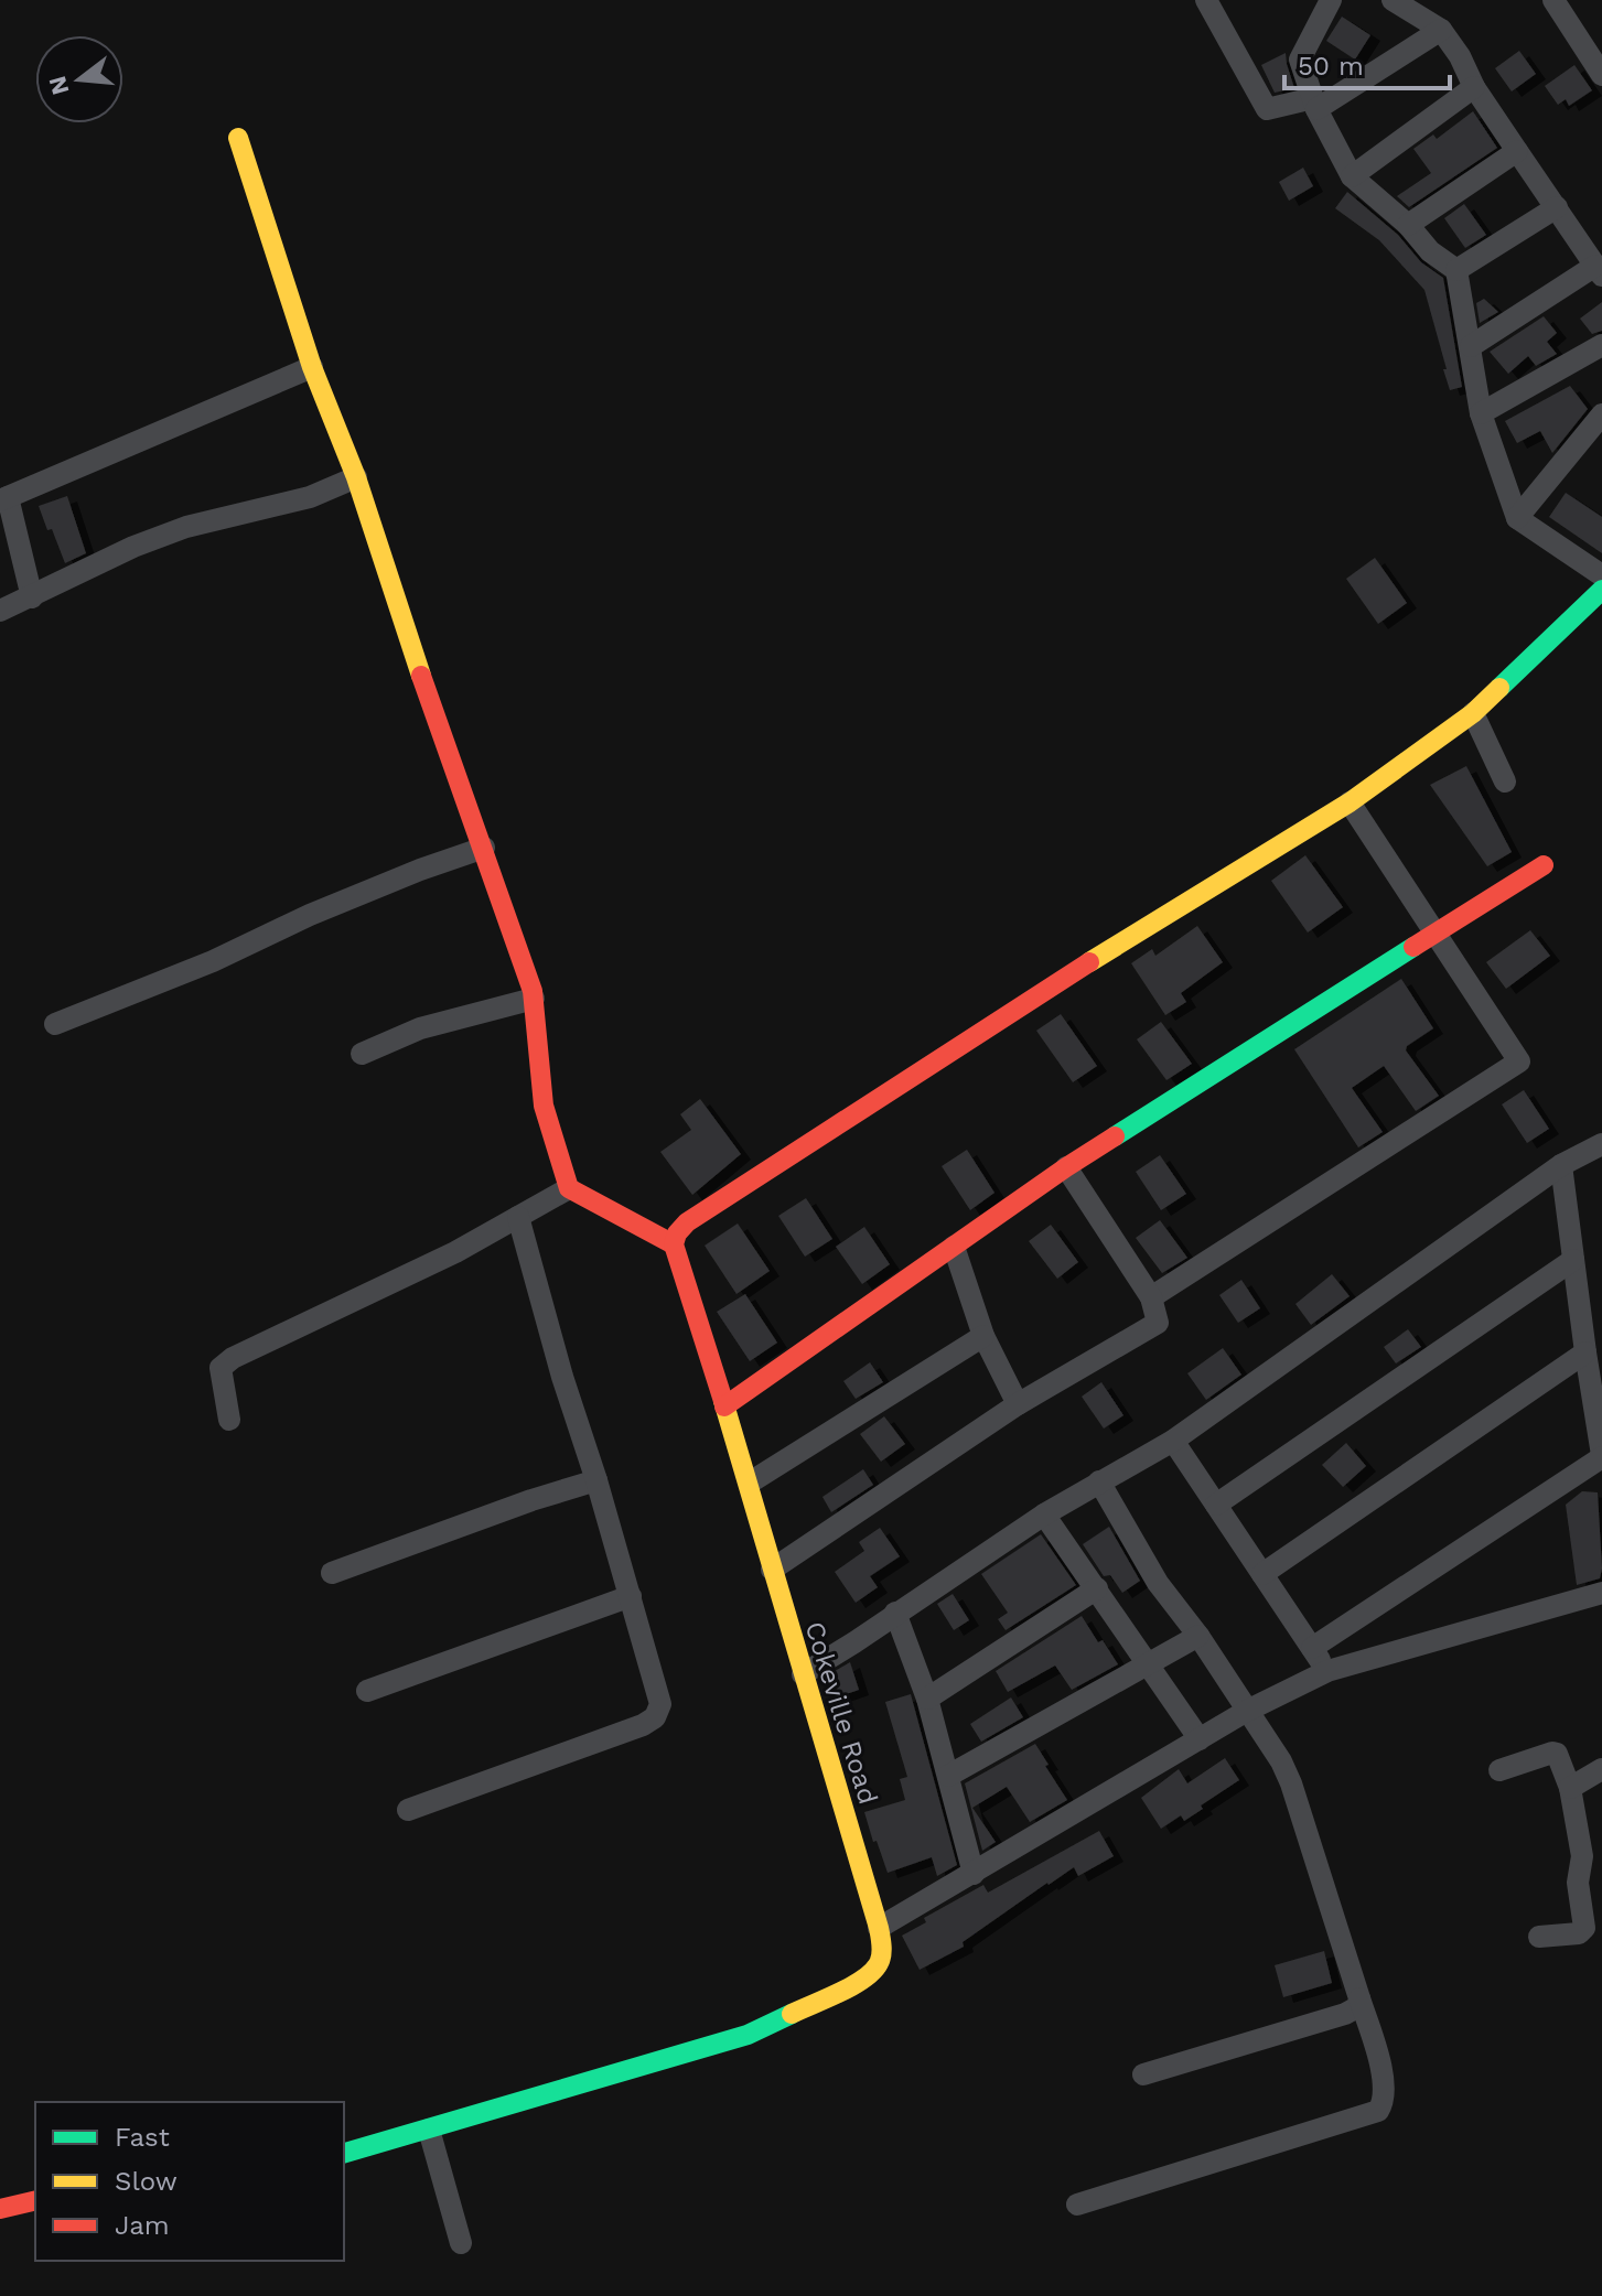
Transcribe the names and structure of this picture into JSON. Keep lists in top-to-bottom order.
{
  "streets": {
    "street": ["Cokeville Road"]
  },
  "legend": ["Fast", "Slow", "Jam"],
  "scale_bar": "50 m",
  "north": "left"
}
